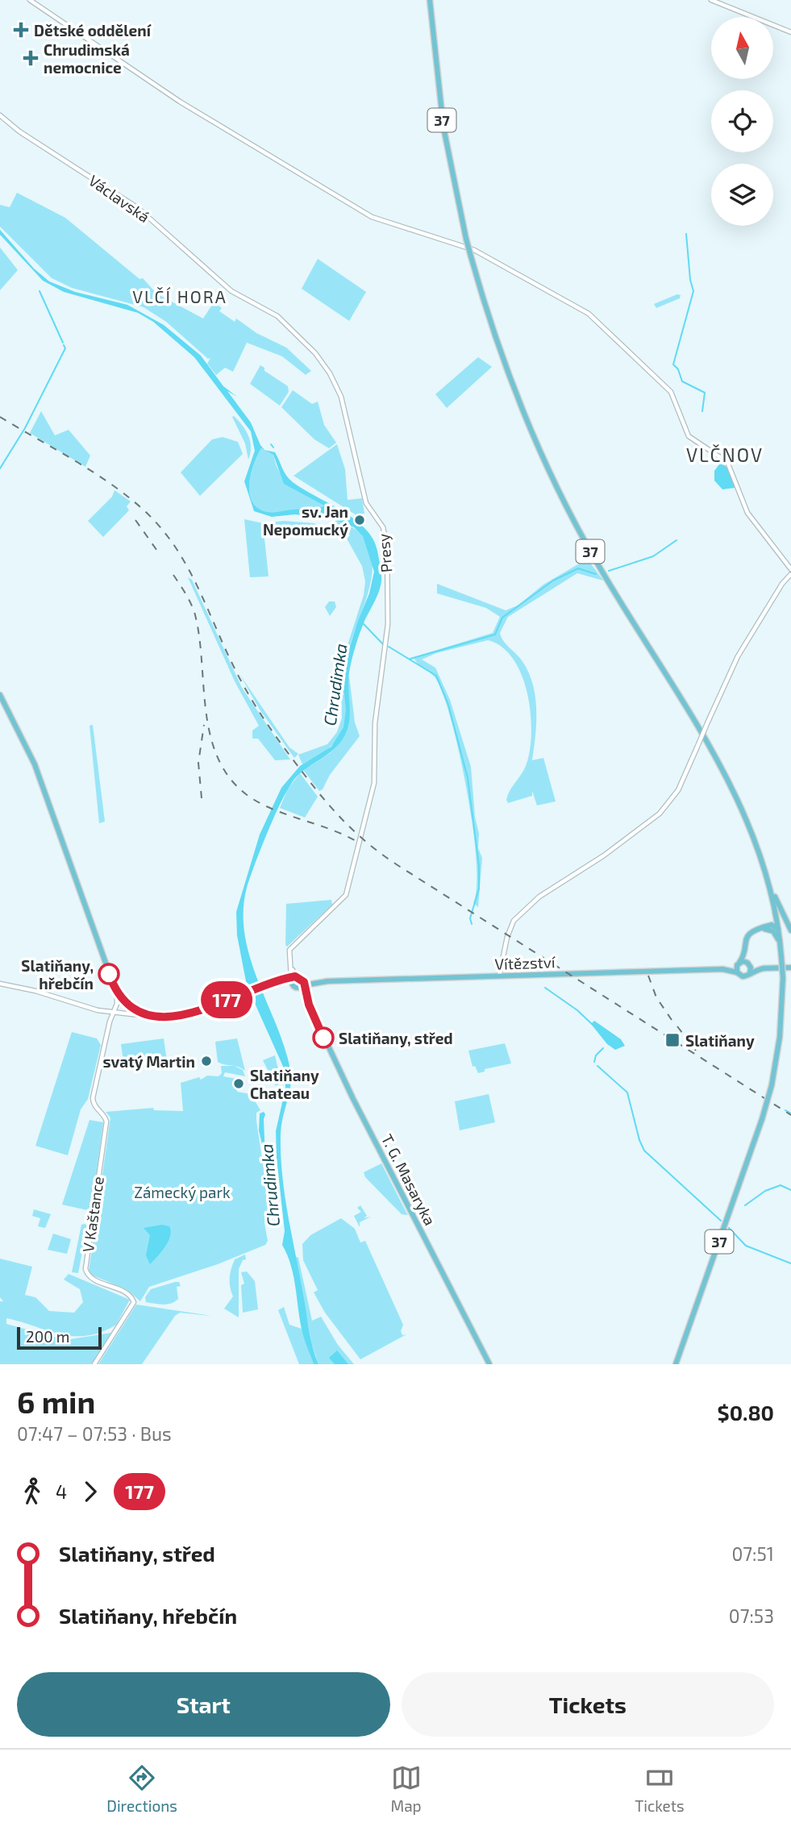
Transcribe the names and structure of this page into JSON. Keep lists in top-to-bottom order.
{
  "streets": {
    "main road": ["37", "Vítězství", "T. G. Masaryka"],
    "street": ["Václavská", "Presy", "V Kaštance"]
  },
  "crossings": [
    ["Václavská", "Presy"],
    ["Vítězství", "T. G. Masaryka"]
  ],
  "districts": ["VLČÍ HORA", "VLČNOV"],
  "water": ["Chrudimka"],
  "parks": ["Zámecký park"],
  "places": {
    "health": ["Dětské oddělení", "Chrudimská nemocnice"],
    "other": [
      "sv. Jan Nepomucký",
      "Slatiňany, hřebčín",
      "Slatiňany, střed",
      "svatý Martin",
      "Slatiňany Chateau"
    ],
    "transit": ["Slatiňany"]
  },
  "lines": ["bus line 177"],
  "scale_bar": "200 m",
  "north": "top",
  "page": {
    "on_map": "177",
    "scale": "200 m",
    "heading": ["6 min", "07:47 – 07:53 · Bus", "$0.80"],
    "legs": ["4", "177"],
    "list": [
      {
        "name": "Slatiňany, střed",
        "value": "07:51"
      },
      {
        "name": "Slatiňany, hřebčín",
        "value": "07:53"
      }
    ],
    "buttons": ["Start", "Tickets"],
    "tabs": ["Directions", "Map", "Tickets"]
  }
}
